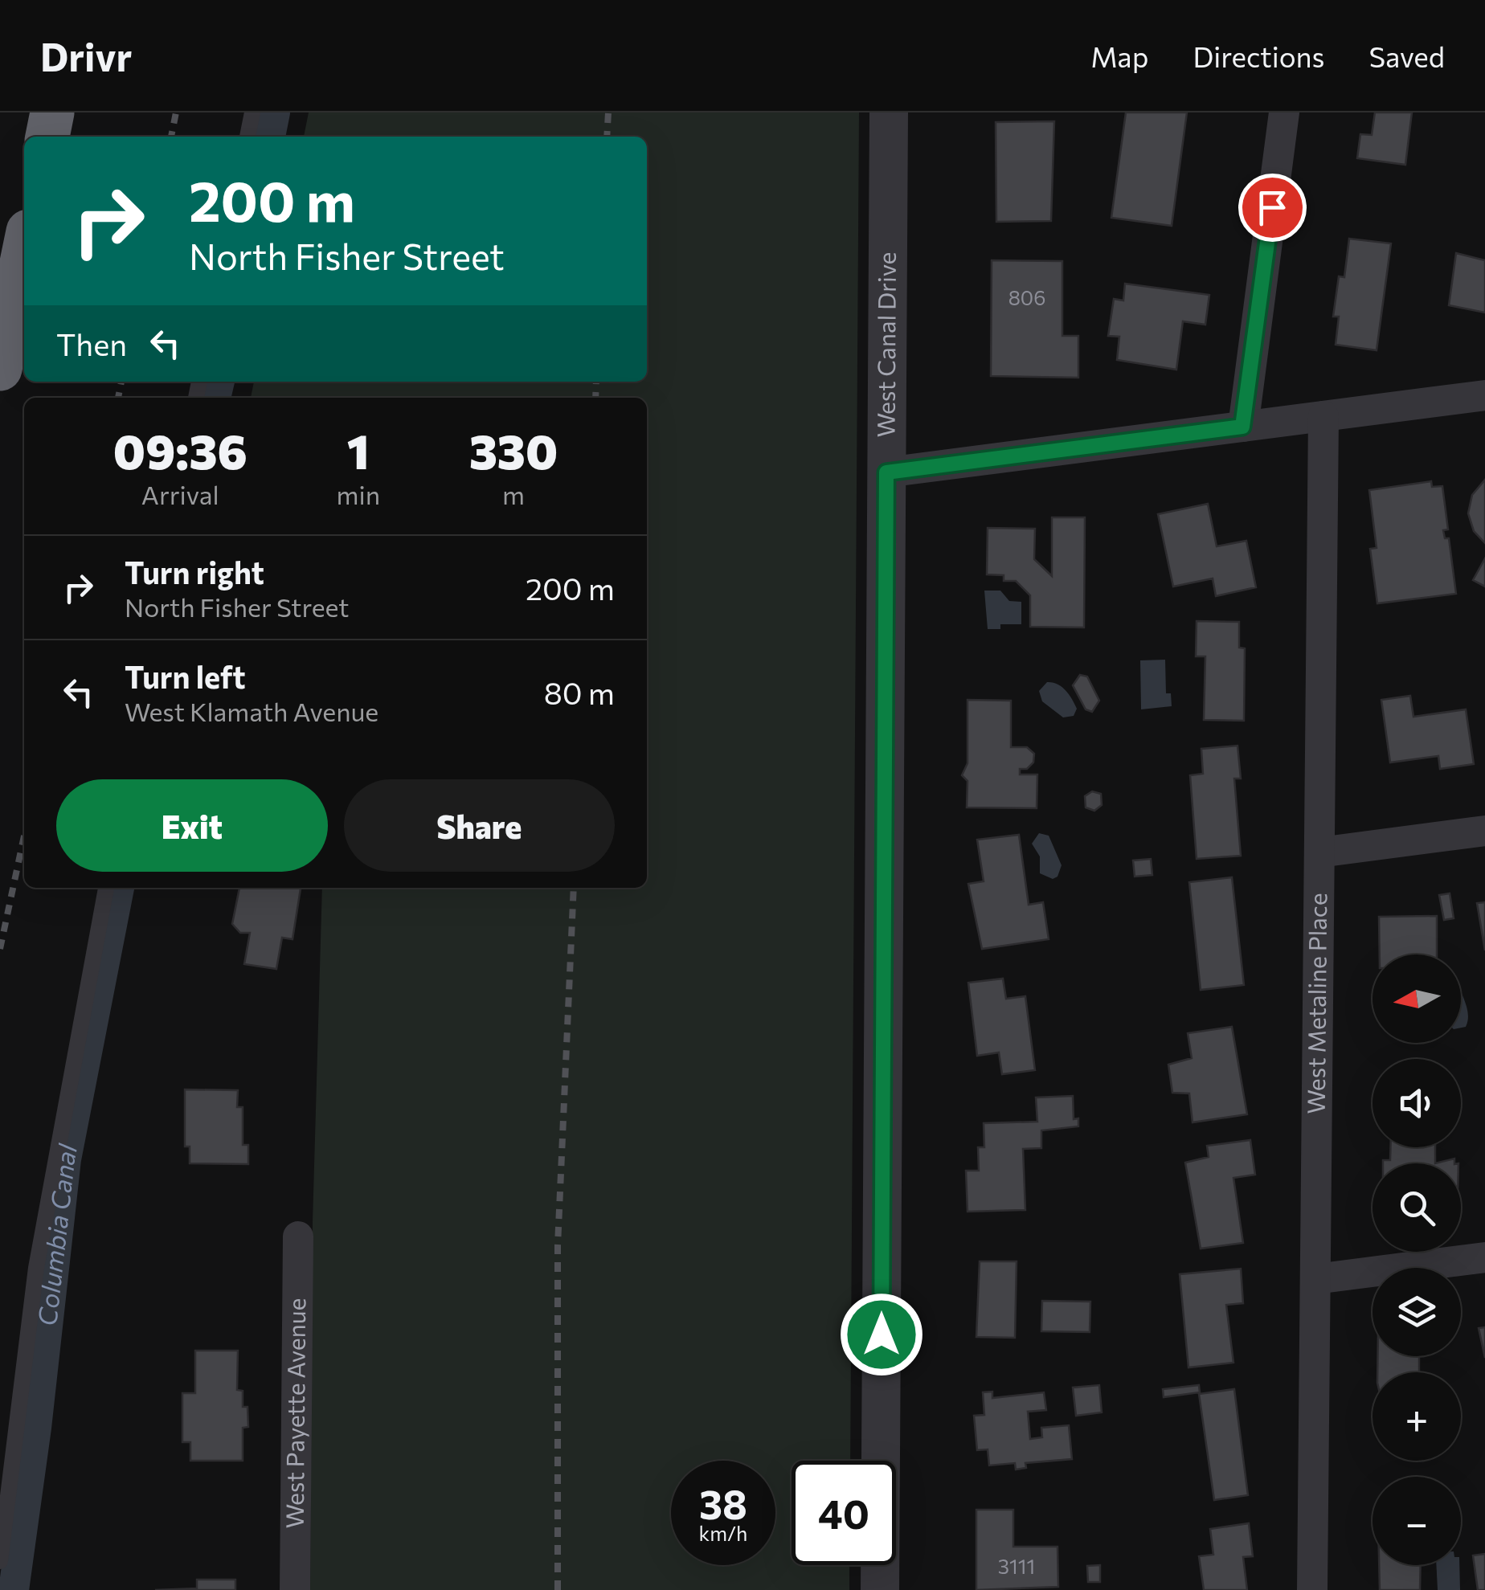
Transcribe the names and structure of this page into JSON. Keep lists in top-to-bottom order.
{
  "streets": {
    "street": ["West Canal Drive", "West Metaline Place", "West Payette Avenue"]
  },
  "water": ["Columbia Canal"],
  "house_numbers": ["806", "3111"],
  "north": "left",
  "page": {
    "header": "Drivr",
    "nav": ["Map", "Directions", "Saved"],
    "turn": ["200 m", "North Fisher Street"],
    "then": "Then",
    "eta": [
      "09:36",
      "Arrival",
      "1",
      "min",
      "330",
      "m"
    ],
    "list": [
      {
        "name": "Turn right",
        "note": "North Fisher Street",
        "value": "200 m"
      },
      {
        "name": "Turn left",
        "note": "West Klamath Avenue",
        "value": "80 m"
      }
    ],
    "buttons": ["Exit", "Share"],
    "map_buttons": ["+", "−"],
    "speed": "38 km/h",
    "limit": "40"
  }
}
